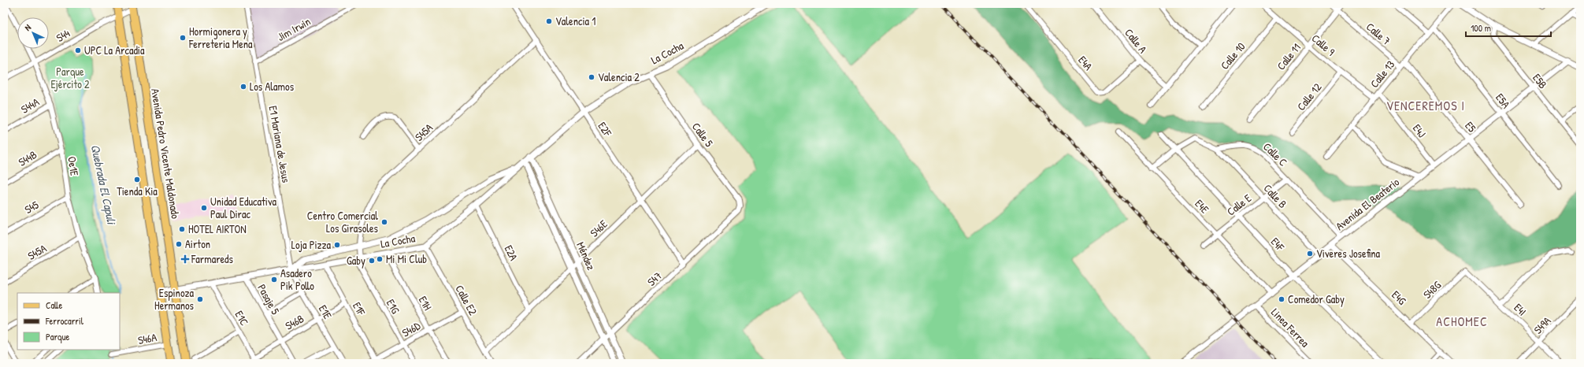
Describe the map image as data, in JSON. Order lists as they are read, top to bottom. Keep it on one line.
{"streets":{"main road":["Avenida Pedro Vicente Maldonado"],"street":["Jim Irwin","Calle 7","S44","Calle A","Calle 9","La Cocha","Calle 10","Calle 11","E4A","Calle 13","E5B","Calle 12","E5A","S44A","E5","E2F","E4J","S45A","Calle 5","E1 Mariana de Jesus","Calle C","S44B","Oe1E","Calle B","Avenida El Beaterio","Calle E","E4E","S45","S46E","E4F","E2A","Méndez","S47","S48G","E4G","Pasaje 5","Calle E2","E1H","E1G","E1F","E4I","E1E","E1C","S46B","S49A","Linea Ferrea","S46D","S46A"]},"crossings":[["Jim Irwin","E1 Mariana de Jesus"],["Calle 7","Calle 11"],["Calle 7","Calle 13"],["S44","Avenida Pedro Vicente Maldonado"],["S44","Oe1E"],["Calle A","E4A"],["Calle 9","Calle 10"],["Calle 9","Calle 11"],["Calle 9","Calle 13"],["Calle 9","Calle 12"],["La Cocha","E2F"],["La Cocha","S45A"],["La Cocha","Calle 5"],["La Cocha","E1 Mariana de Jesus"],["La Cocha","Avenida Pedro Vicente Maldonado"],["La Cocha","E2A"],["La Cocha","Méndez"],["La Cocha","Pasaje 5"],["La Cocha","Calle E2"],["La Cocha","E1H"],["La Cocha","E1G"],["La Cocha","E1F"],["La Cocha","E1E"],["La Cocha","E1C"],["Calle 13","E5A"],["Calle 13","E5"],["Calle 13","E4J"],["E5B","Avenida El Beaterio"],["E5A","Avenida El Beaterio"],["S44A","Oe1E"],["E5","Avenida El Beaterio"],["E2F","S45A"],["E2F","S46E"],["E2F","S47"],["E4J","Avenida El Beaterio"],["S45A","Oe1E"],["S45A","E1G"],["Calle 5","S46E"],["Calle 5","S47"],["E1 Mariana de Jesus","E1E"],["Calle C","Calle B"],["Calle C","Avenida El Beaterio"],["Calle C","Calle E"],["S44B","Oe1E"],["Oe1E","S45"],["Calle B","Avenida El Beaterio"],["Calle B","Calle E"],["Avenida El Beaterio","E4E"],["Avenida El Beaterio","E4F"],["Avenida El Beaterio","E4G"],["Avenida El Beaterio","Linea Ferrea"],["Calle E","E4E"],["Calle E","E4F"],["S46E","E2A"],["S46E","Méndez"],["S46E","Calle E2"],["Méndez","S47"],["S48G","E4G"],["S48G","E4I"],["Pasaje 5","S46B"],["Calle E2","S46D"],["E1H","S46D"],["E1G","S46D"],["E1F","S46B"],["E1F","S46D"],["E4I","S49A"],["E1E","S46B"],["E1C","S46B"]],"districts":["VENCEREMOS I","ACHOMEC"],"water":["Quebrada El Capuli"],"parks":["Parque Ejército 2"],"places":{"other":["Valencia 1","Hormigonera y Ferreteria Mena","UPC La Arcadia","Valencia 2","Los Alamos","Tienda Kia","Unidad Educativa Paul Dirac","Centro Comercial Los Girasoles","HOTEL AIRTON","Airton","Loja Pizza","Viveres Josefina","Mi Mi Club","Gaby","Asadero Pik Pollo","Espinoza Hermanos","Comedor Gaby"],"health":["Farmareds"]},"legend":["Calle","Ferrocarril","Parque"],"scale_bar":"100 m","north":"top left"}
